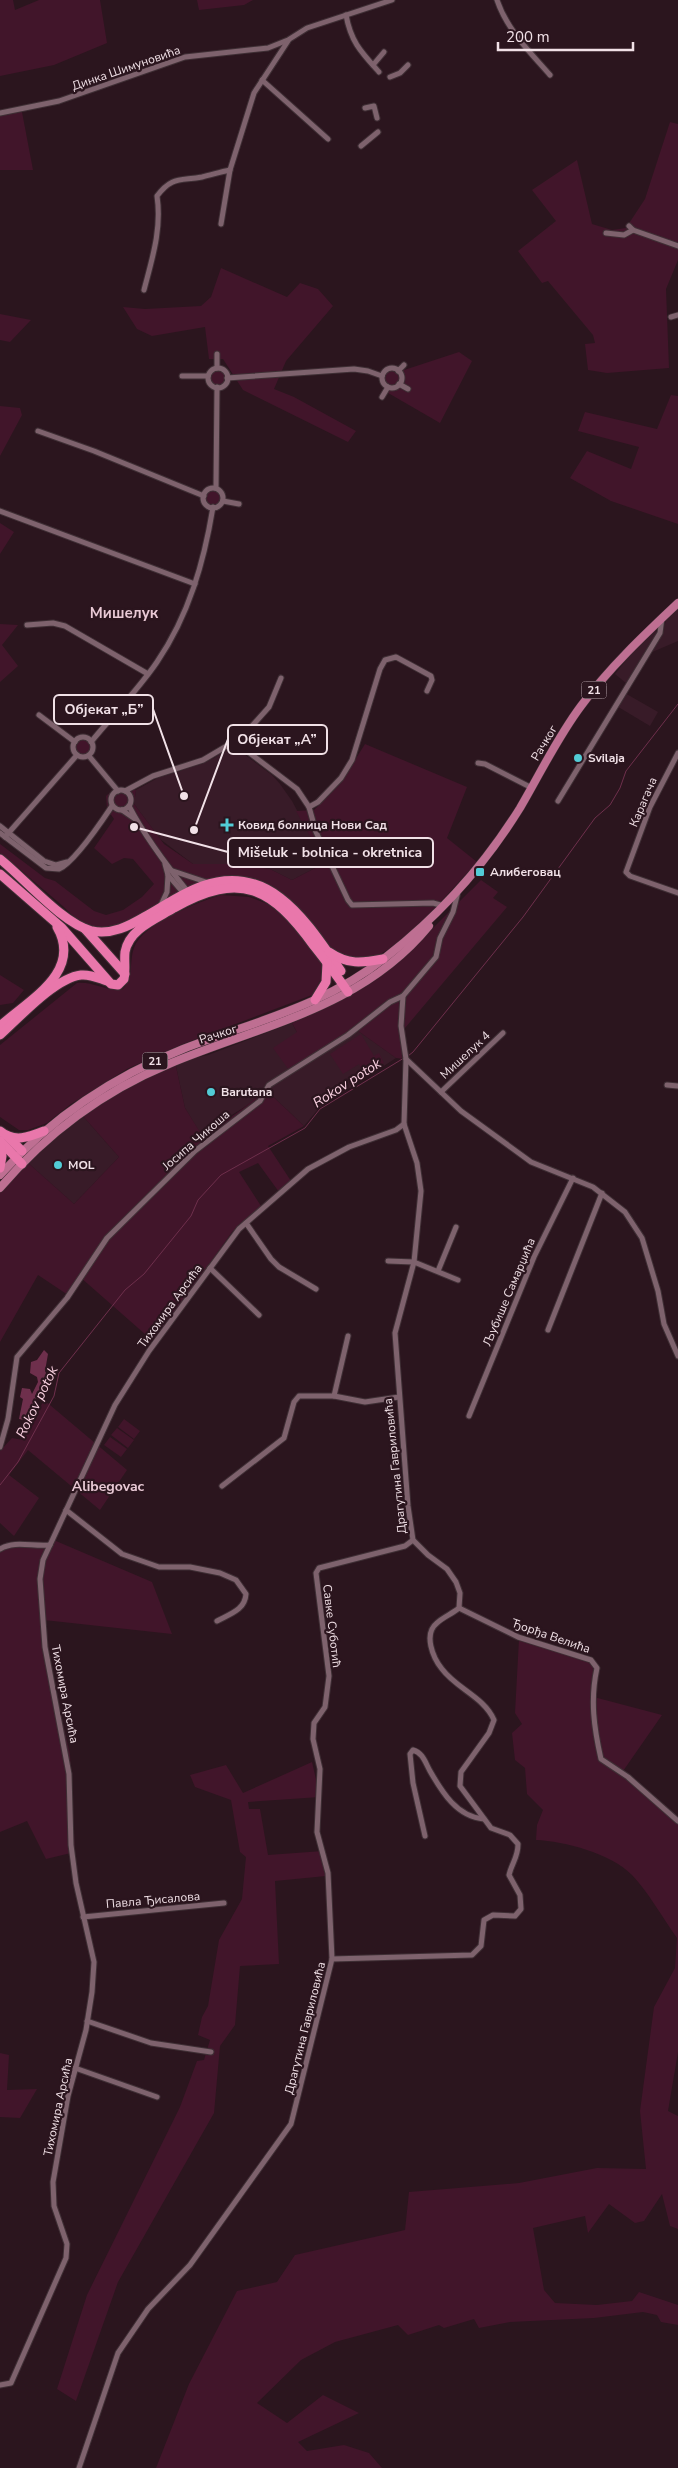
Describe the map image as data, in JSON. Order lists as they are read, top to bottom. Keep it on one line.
{"streets":{"main road":["21","Рачког"],"street":["Динка Шимуновића","Карагача","Мишелук 4","Јосипа Чикоша","Љубише Самарџића","Тихомира Арсића","Драгутина Гавриловића","Савке Суботић","Ђорђа Велића","Павла Ђисалова"]},"crossings":[["Рачког","Јосипа Чикоша"],["Јосипа Чикоша","Драгутина Гавриловића"],["Тихомира Арсића","Драгутина Гавриловића"],["Тихомира Арсића","Павла Ђисалова"],["Драгутина Гавриловића","Савке Суботић"],["Драгутина Гавриловића","Ђорђа Велића"]],"districts":["Мишелук","Alibegovac"],"water":["Rokov potok"],"places":{"other":["Svilaja","Објекат „Б”","Mišeluk - bolnica - okretnica","Објекат „А”","Barutana","MOL"],"health":["Ковид болница Нови Сад"],"transit":["Алибеговац"]},"scale_bar":"200 m"}
